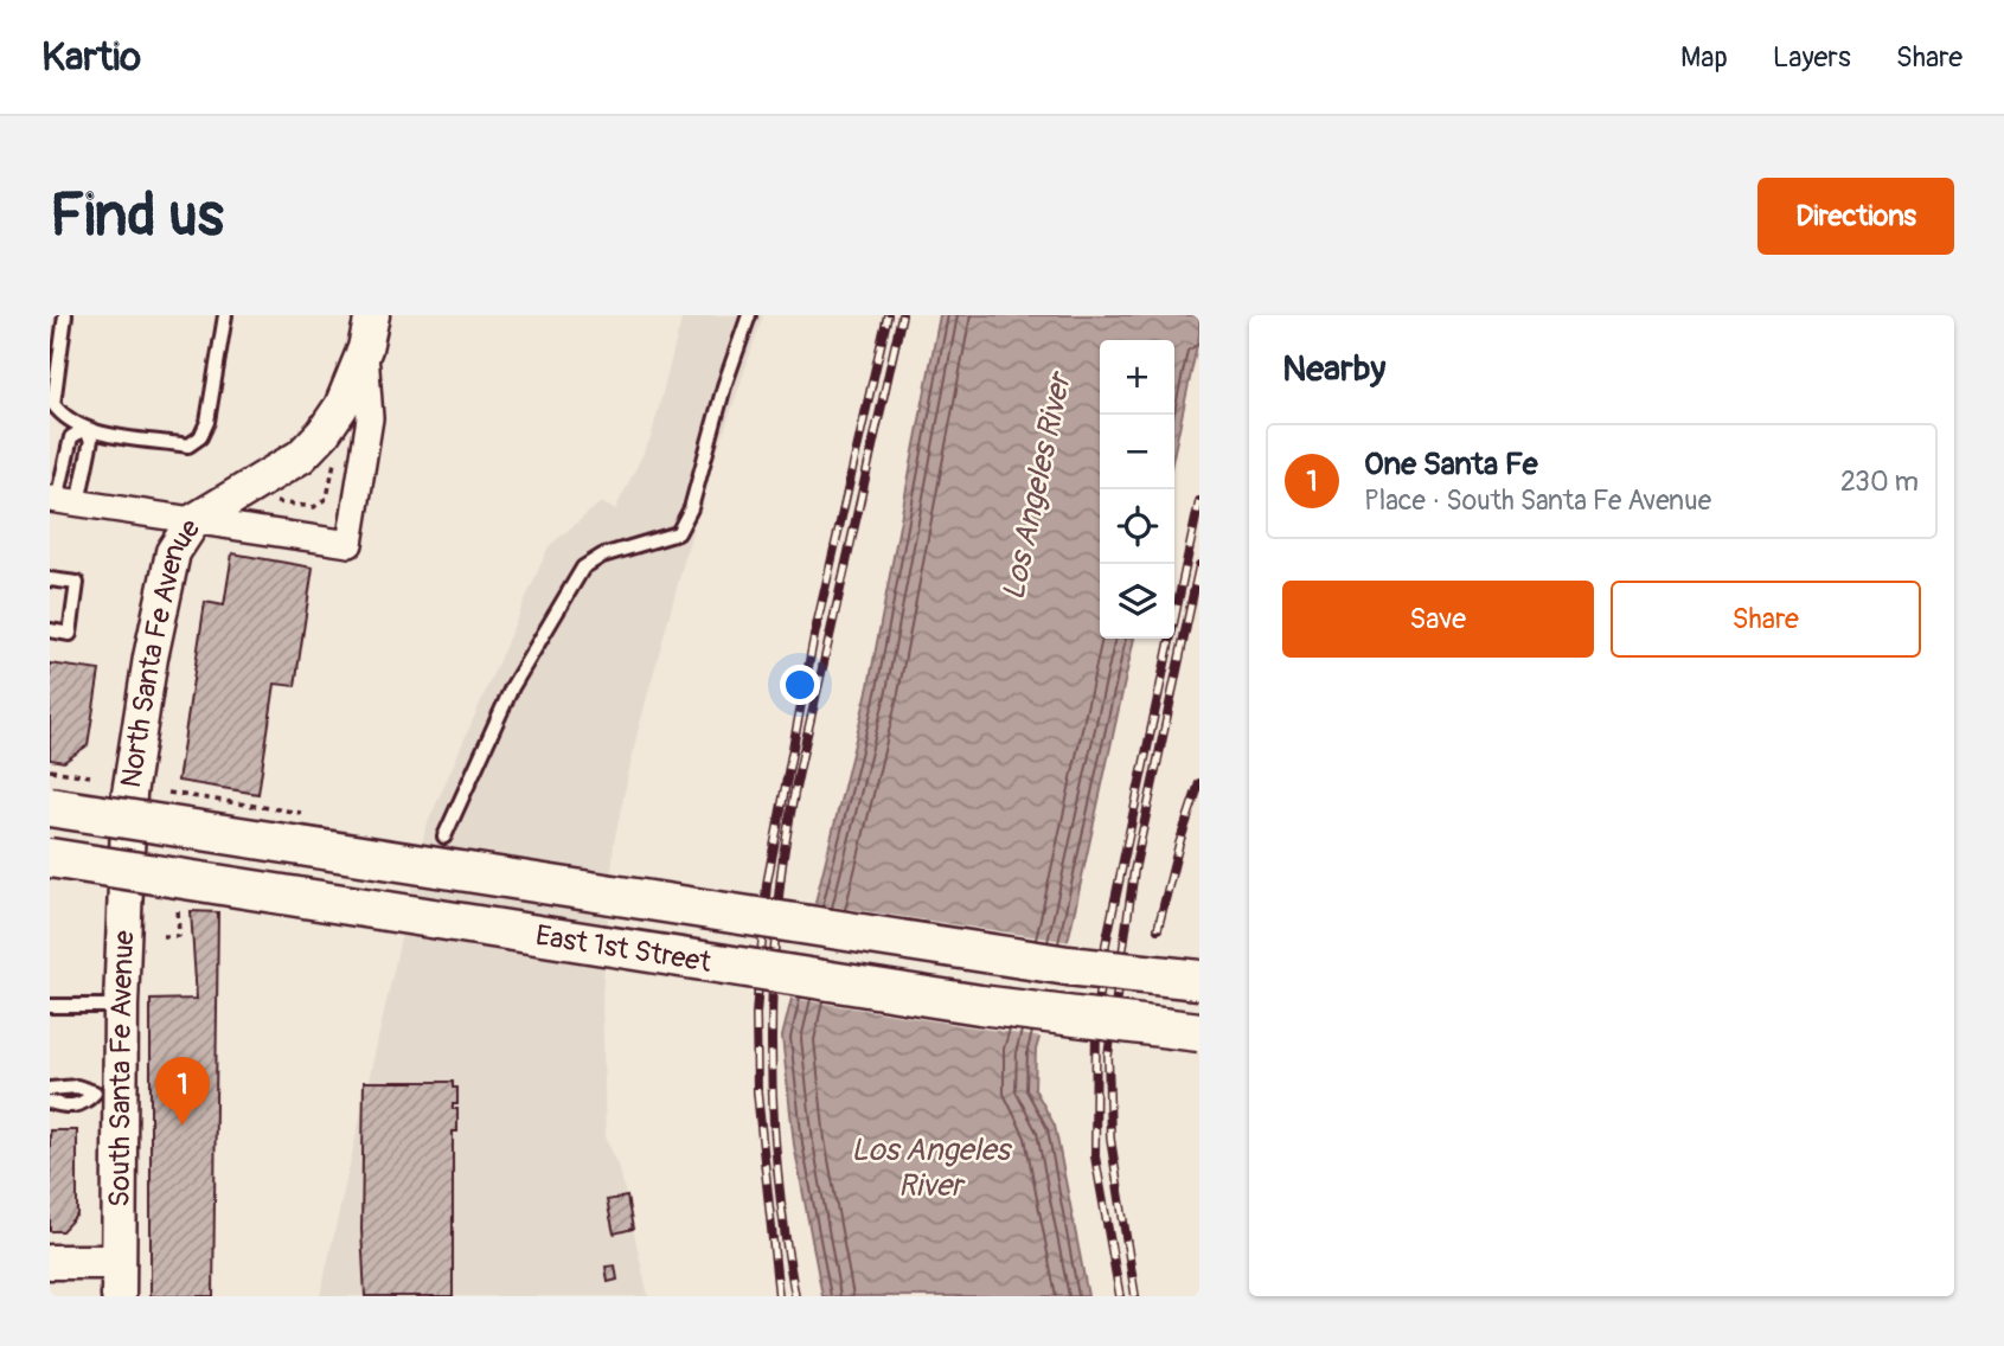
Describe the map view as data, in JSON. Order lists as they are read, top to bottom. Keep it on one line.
{"streets":{"main road":["East 1st Street"],"street":["North Santa Fe Avenue","South Santa Fe Avenue"]},"crossings":[["North Santa Fe Avenue","South Santa Fe Avenue"]],"water":["Los Angeles River"],"page":{"header":"Kartio","nav":["Map","Layers","Share"],"buttons":["Directions",["Save","Share"]],"title":"Find us","heading":"Nearby","map_buttons":["+","−"],"list":[{"mark":"1","name":"One Santa Fe","note":"Place · South Santa Fe Avenue","value":"230 m"}],"pins":"1"}}
